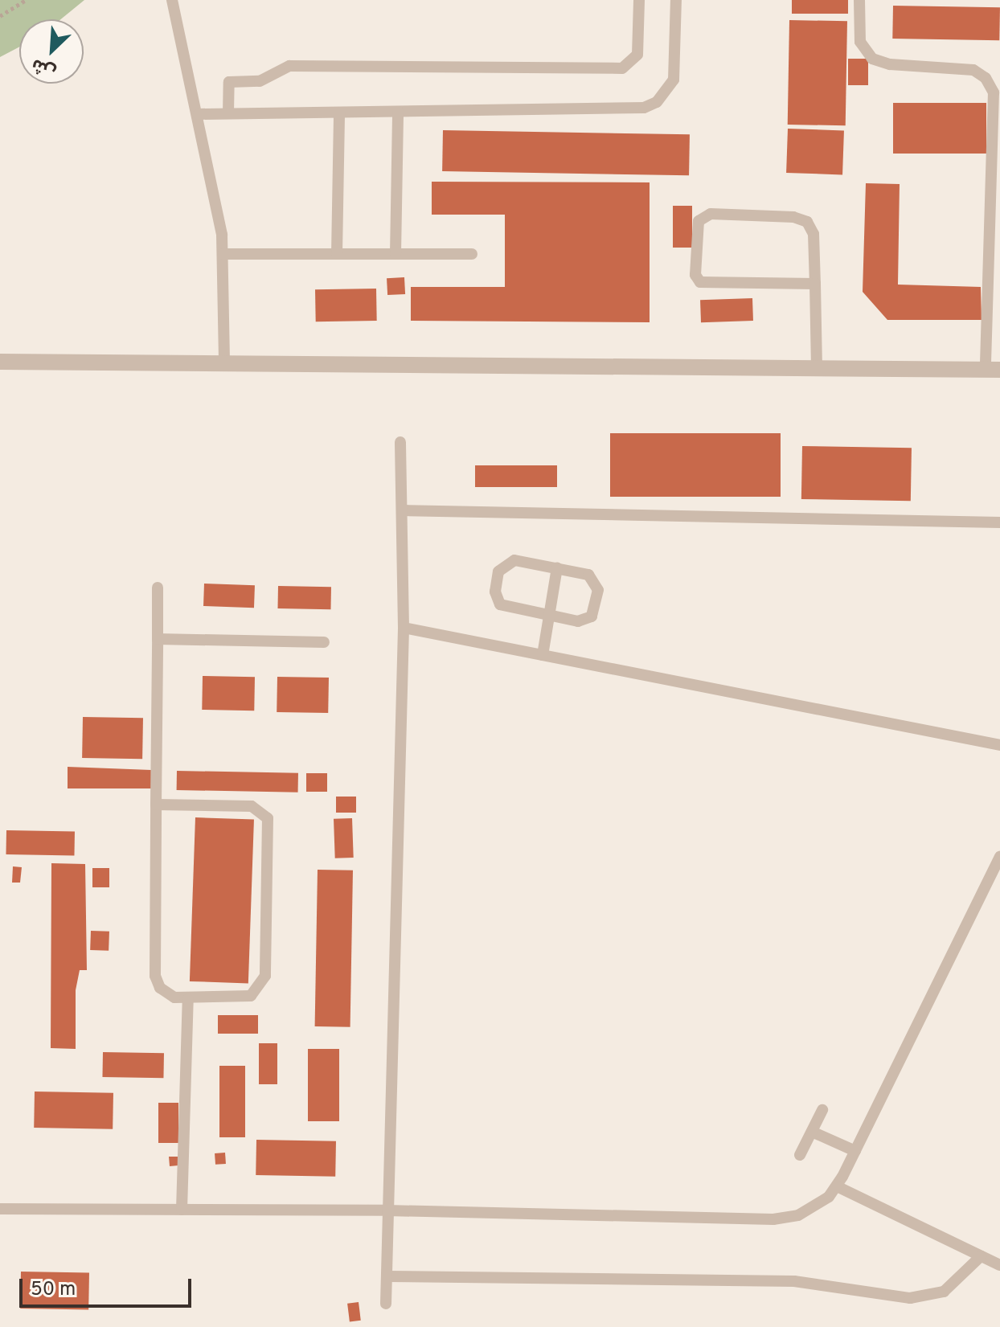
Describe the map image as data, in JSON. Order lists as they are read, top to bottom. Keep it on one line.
{"scale_bar":"50 m","north":"bottom left"}
